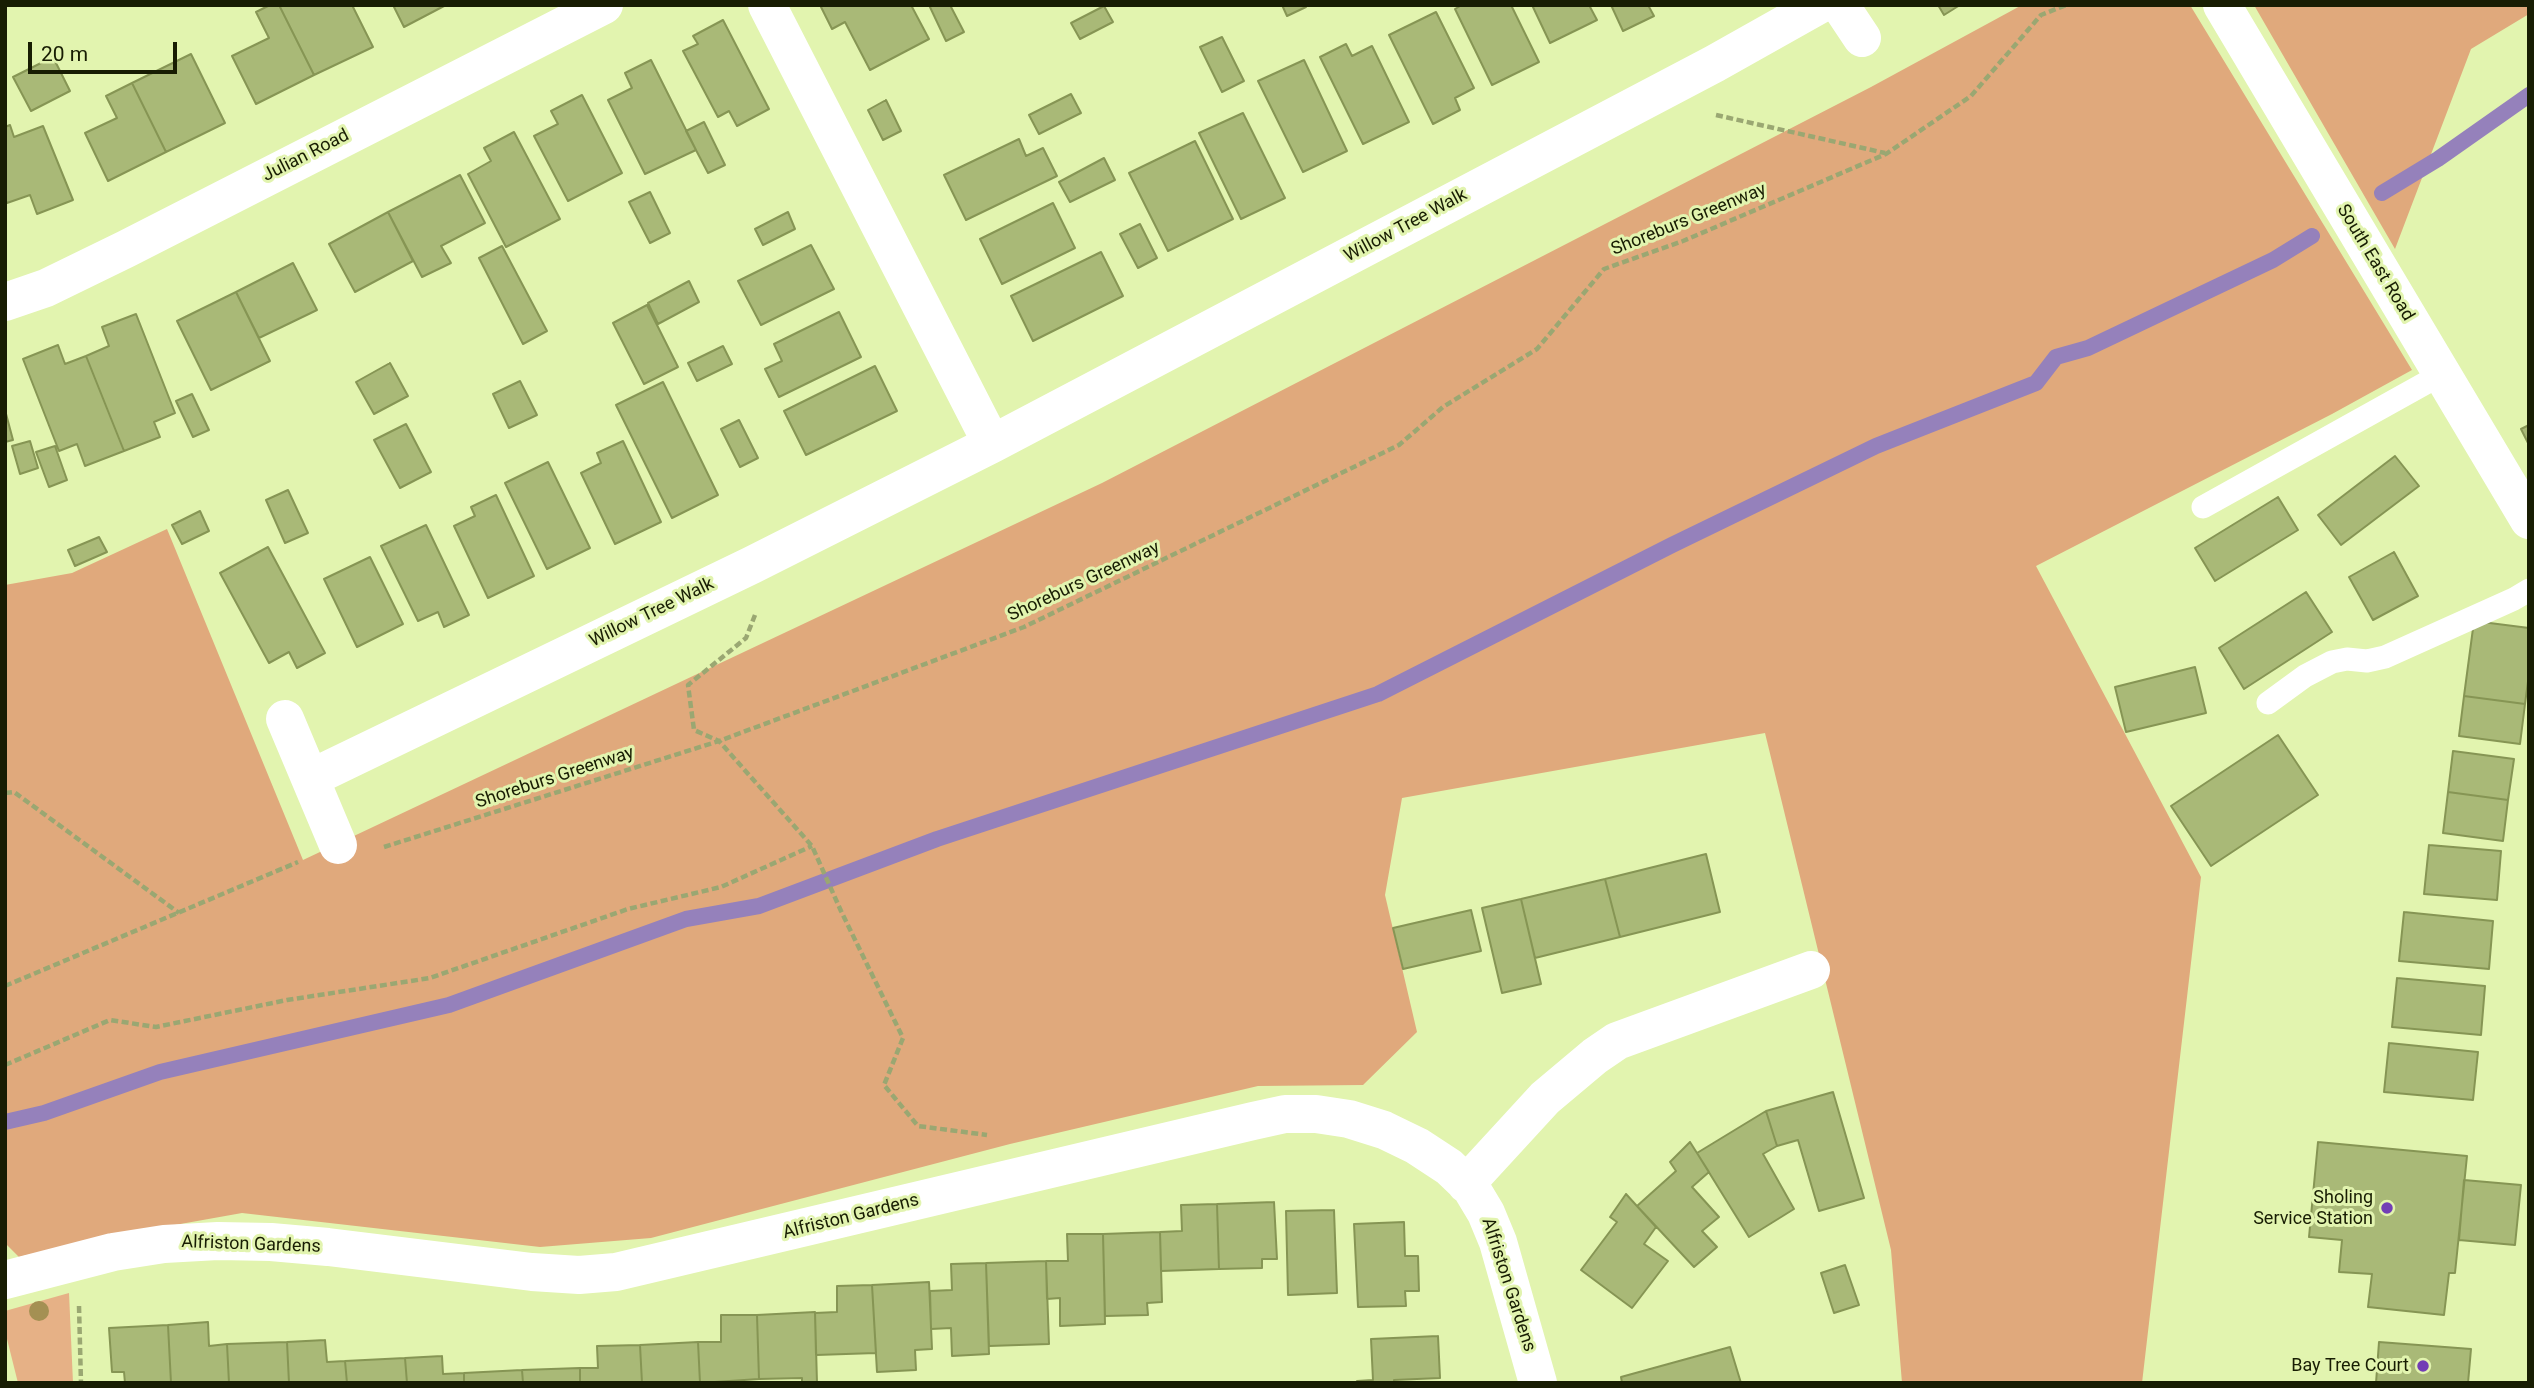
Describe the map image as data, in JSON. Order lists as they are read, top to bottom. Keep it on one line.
{"streets":{"street":["Julian Road","Willow Tree Walk","South East Road","Alfriston Gardens"],"path":["Shoreburs Greenway"]},"places":["Sholing Service Station","Bay Tree Court"],"scale_bar":"20 m"}
